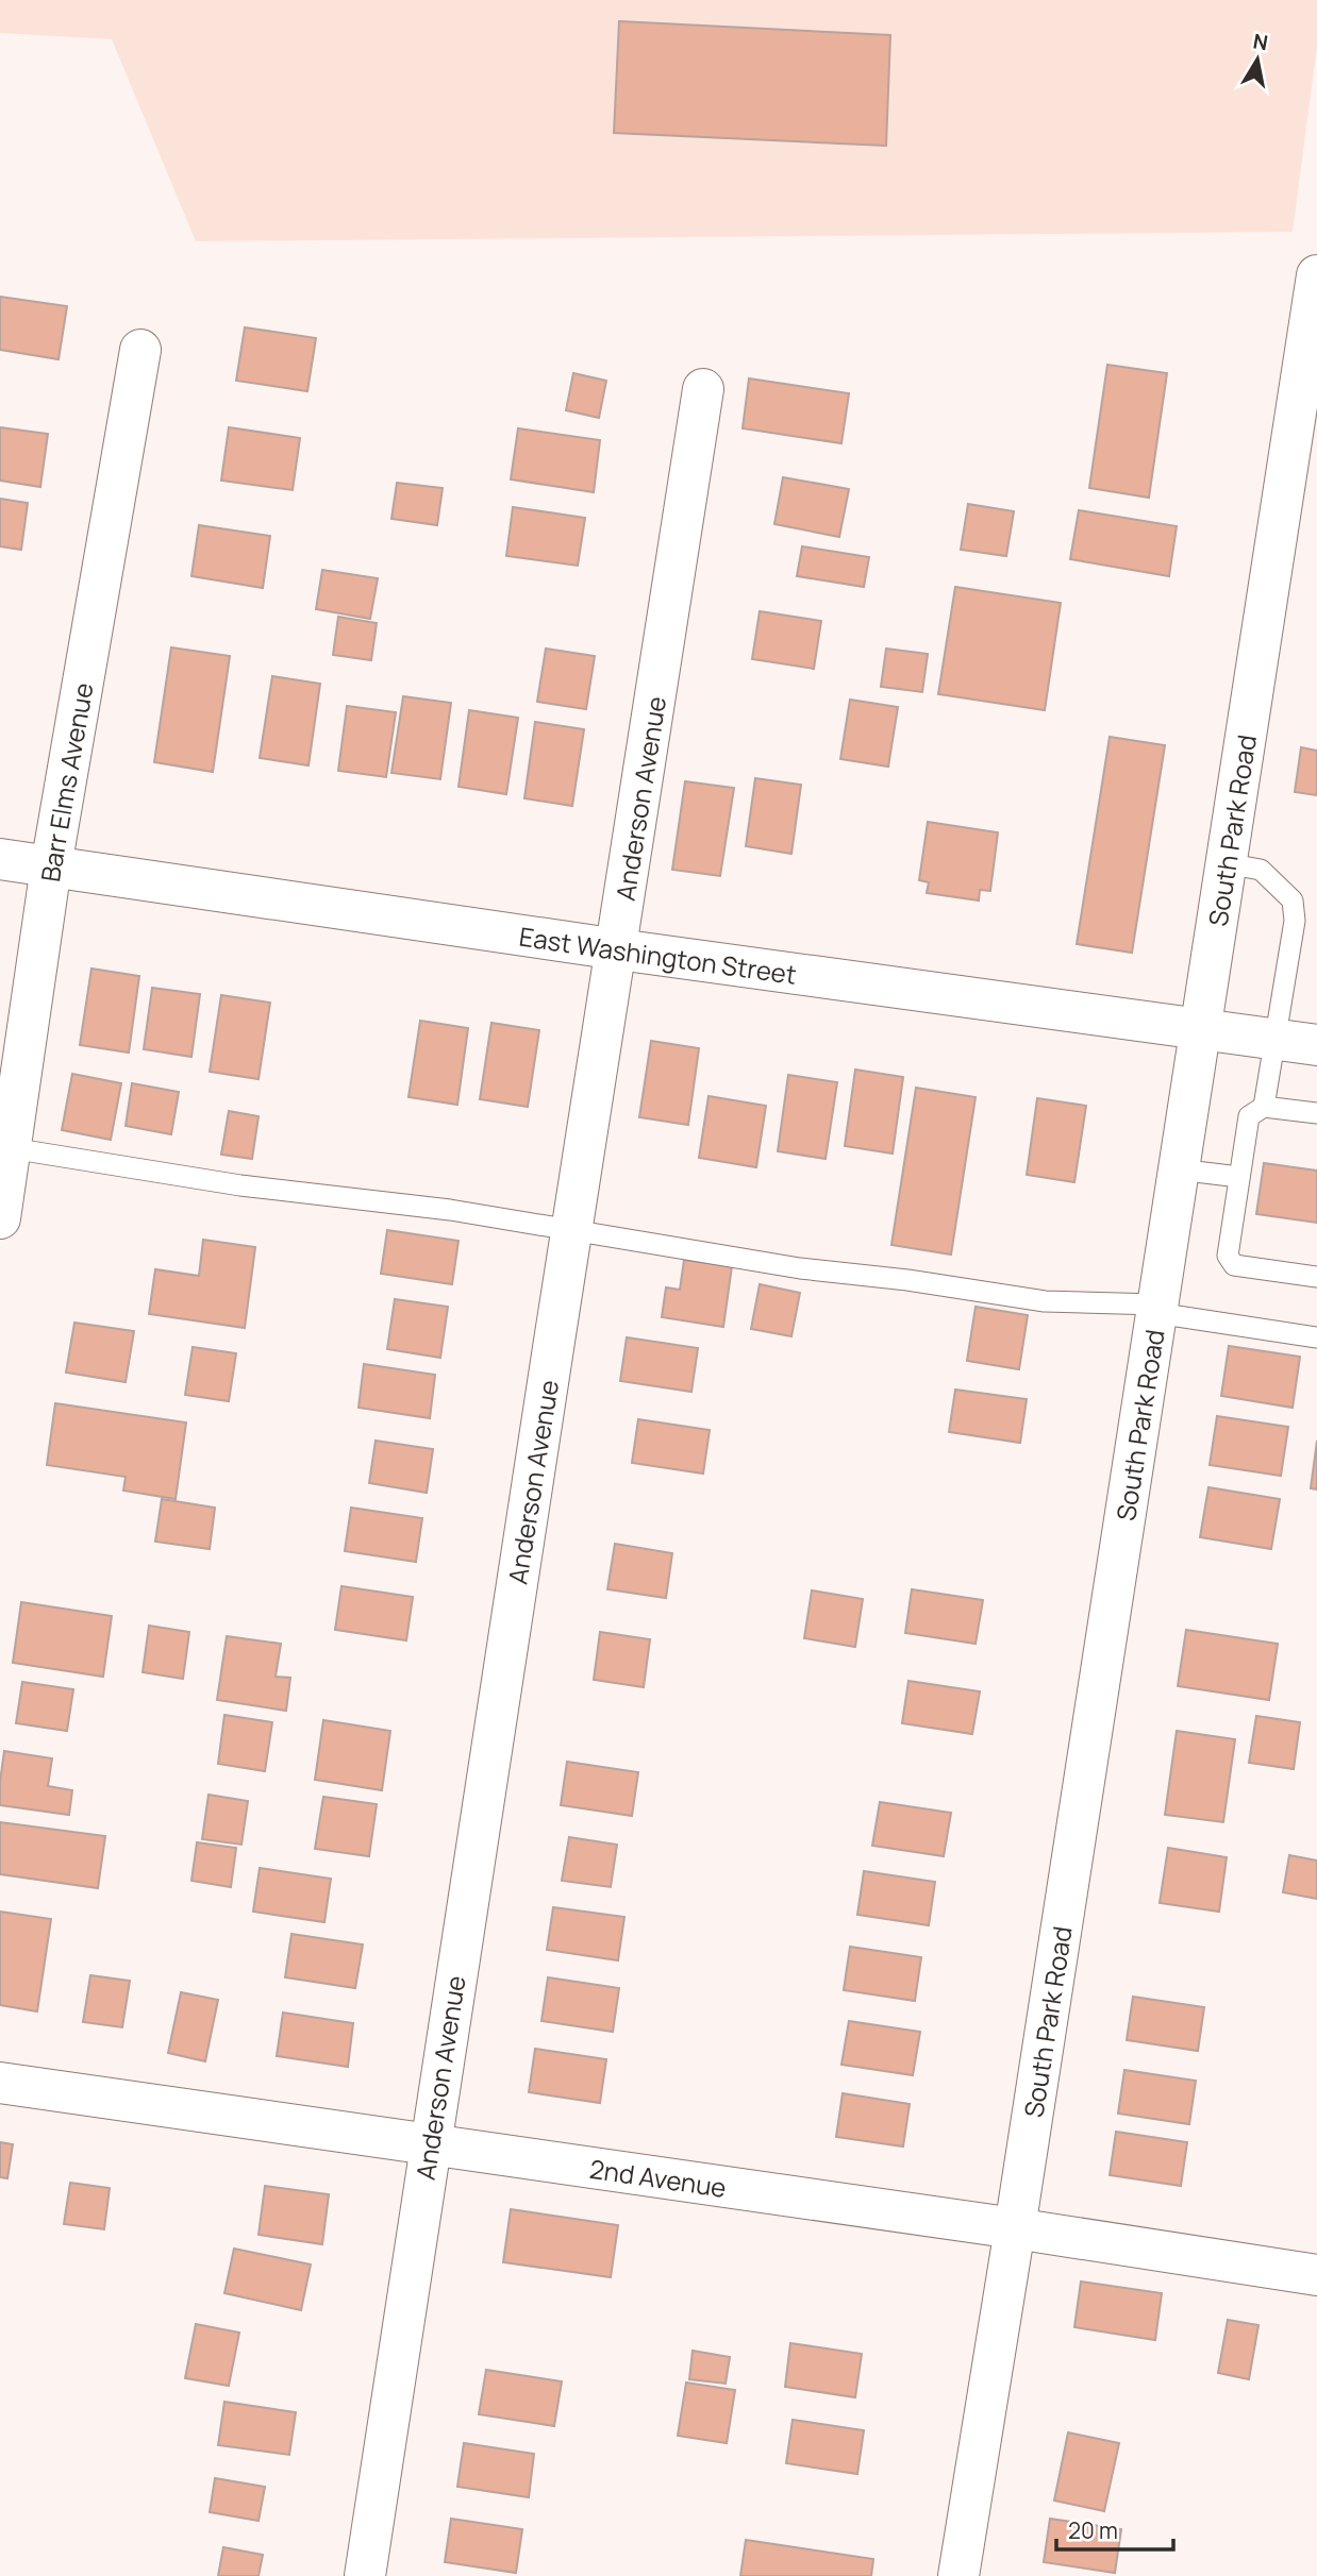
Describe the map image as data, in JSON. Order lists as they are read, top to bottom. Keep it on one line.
{"streets":{"street":["Barr Elms Avenue","Anderson Avenue","South Park Road","East Washington Street","2nd Avenue"]},"crossings":[["Barr Elms Avenue","East Washington Street"],["Anderson Avenue","East Washington Street"],["Anderson Avenue","2nd Avenue"],["South Park Road","East Washington Street"],["South Park Road","2nd Avenue"]],"scale_bar":"20 m","north":"top"}
